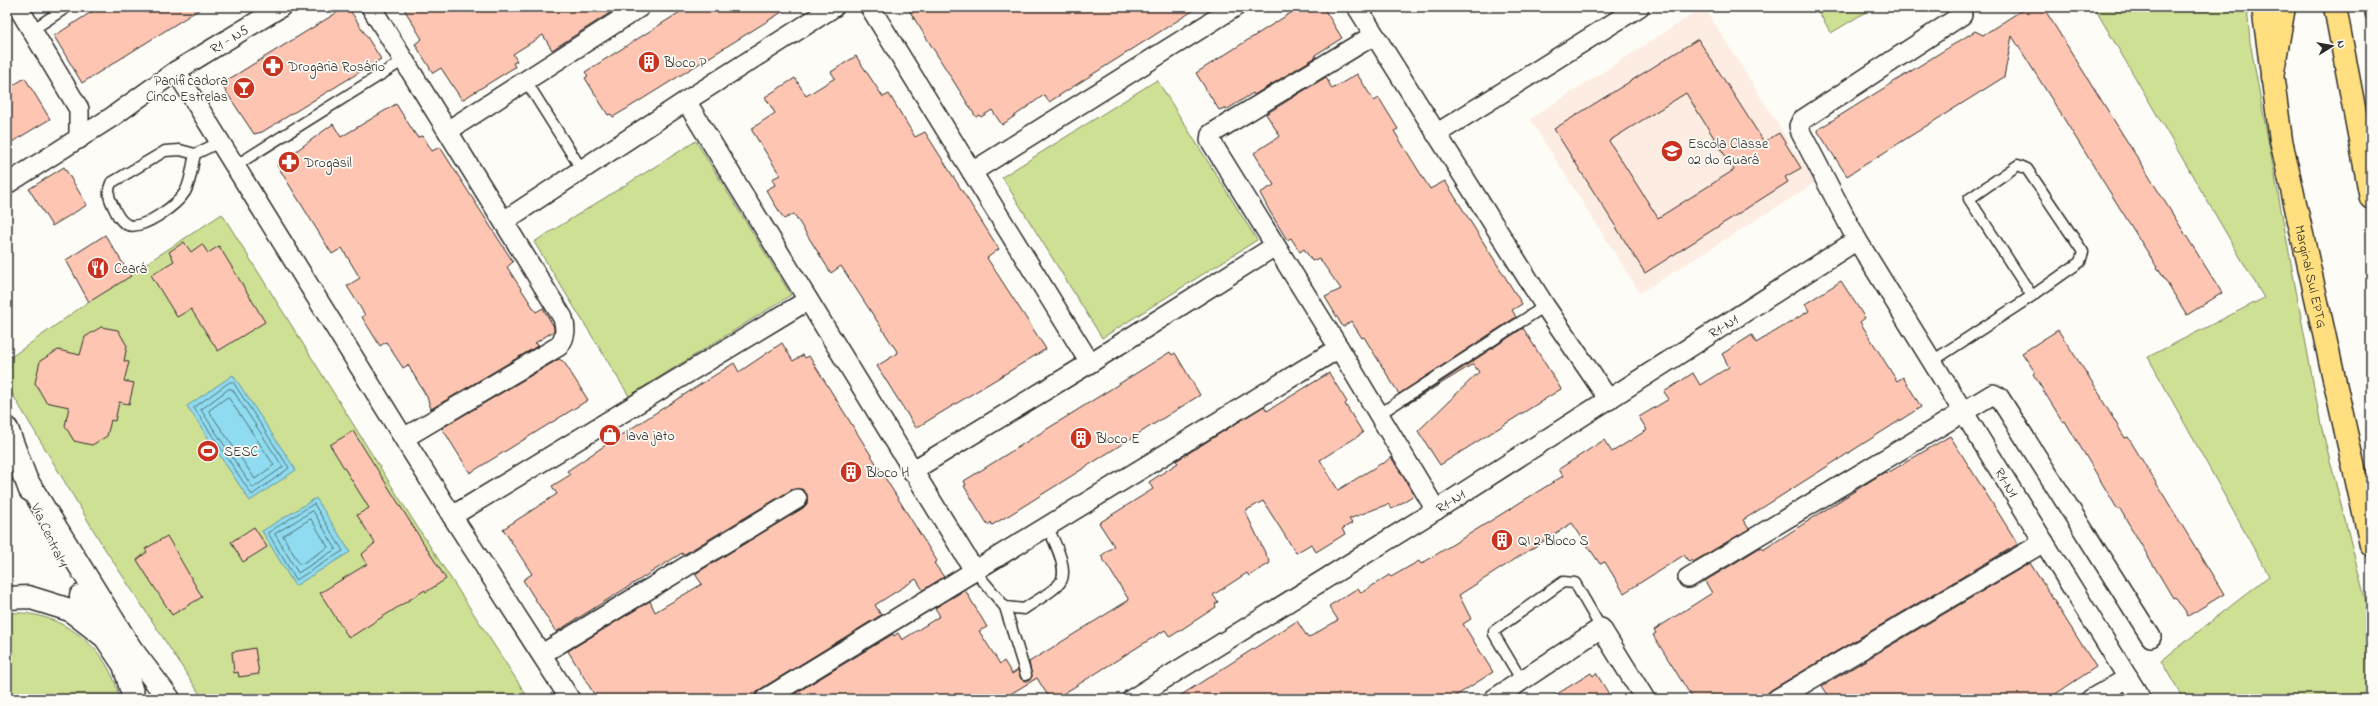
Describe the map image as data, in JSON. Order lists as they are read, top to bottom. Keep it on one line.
{"streets":{"main road":["Marginal Sul EPTG","Via Central 1"],"street":["R1 - N5","R1-N1"]},"places":{"building":["Bloco P","Bloco E","Bloco H","QI 2 Bloco S"],"pharmacy":["Drogaria Rosário","Drogasil"],"bar":["Panificadora Cinco Estrelas"],"school or university":["Escola Classe 02 do Guará"],"restaurant":["Ceará"],"shop":["lava jato"],"sports":["SESC"]},"north":"right"}
